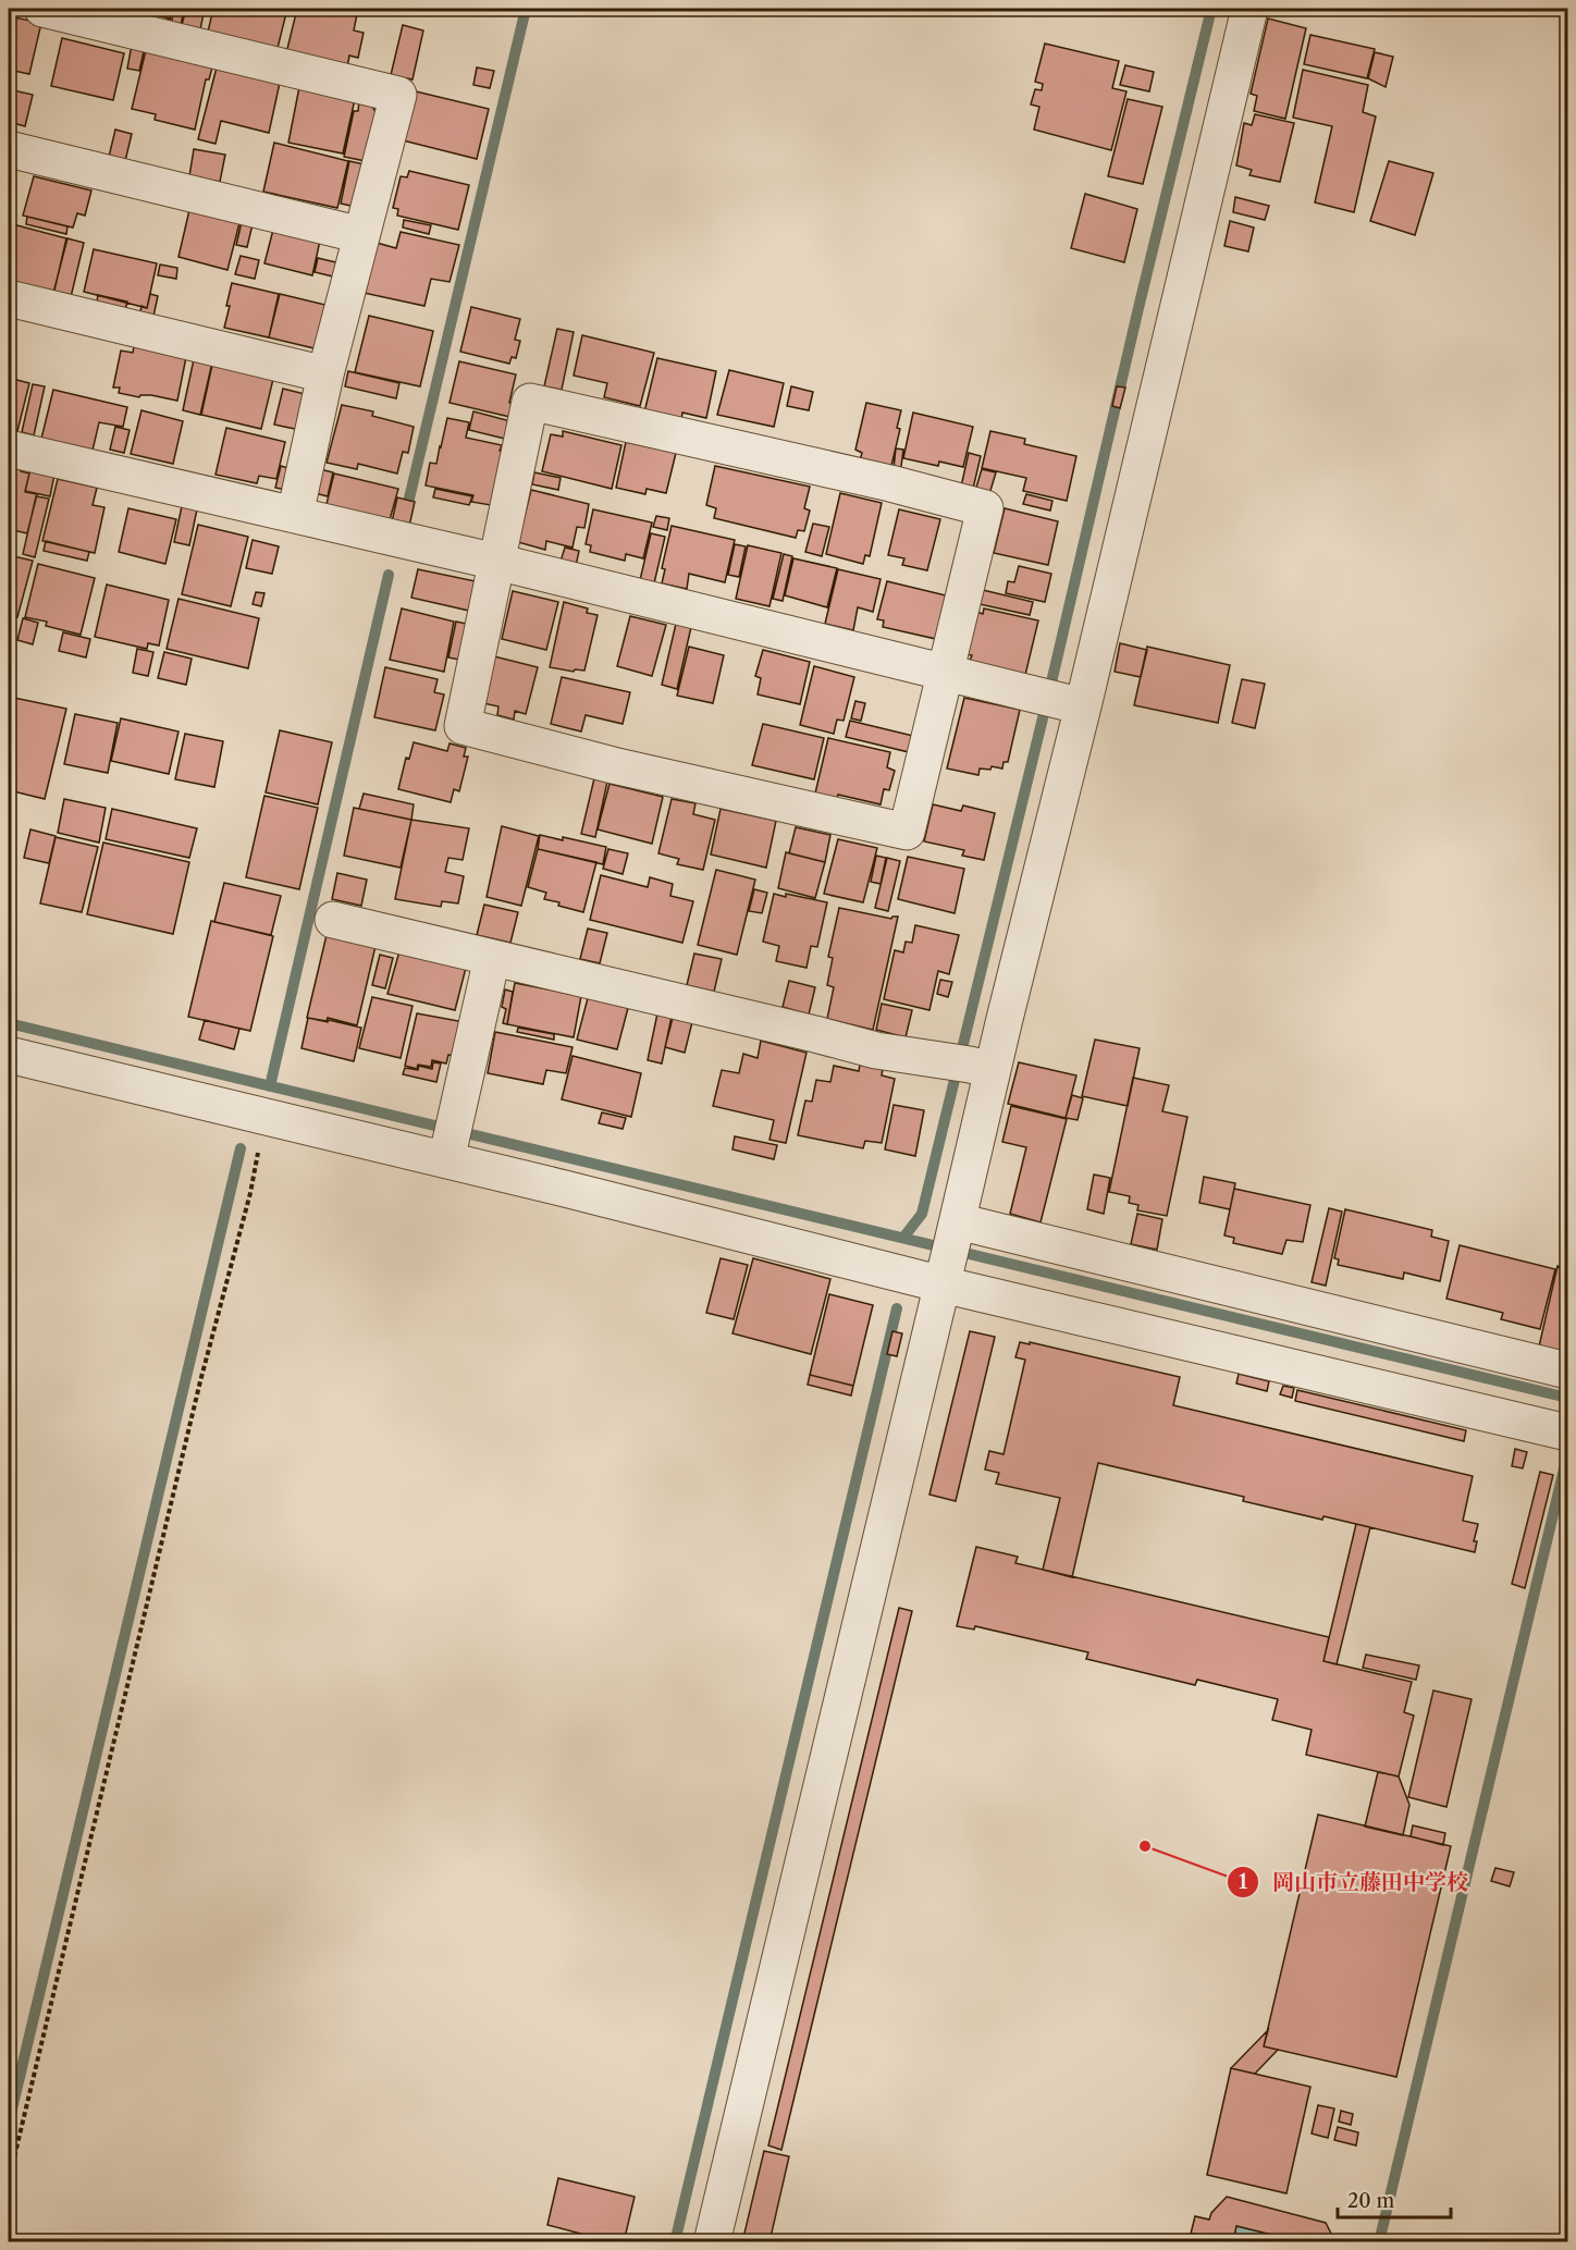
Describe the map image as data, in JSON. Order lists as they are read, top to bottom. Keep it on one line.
{"places":["岡山市立藤田中学校"],"scale_bar":"20 m"}
